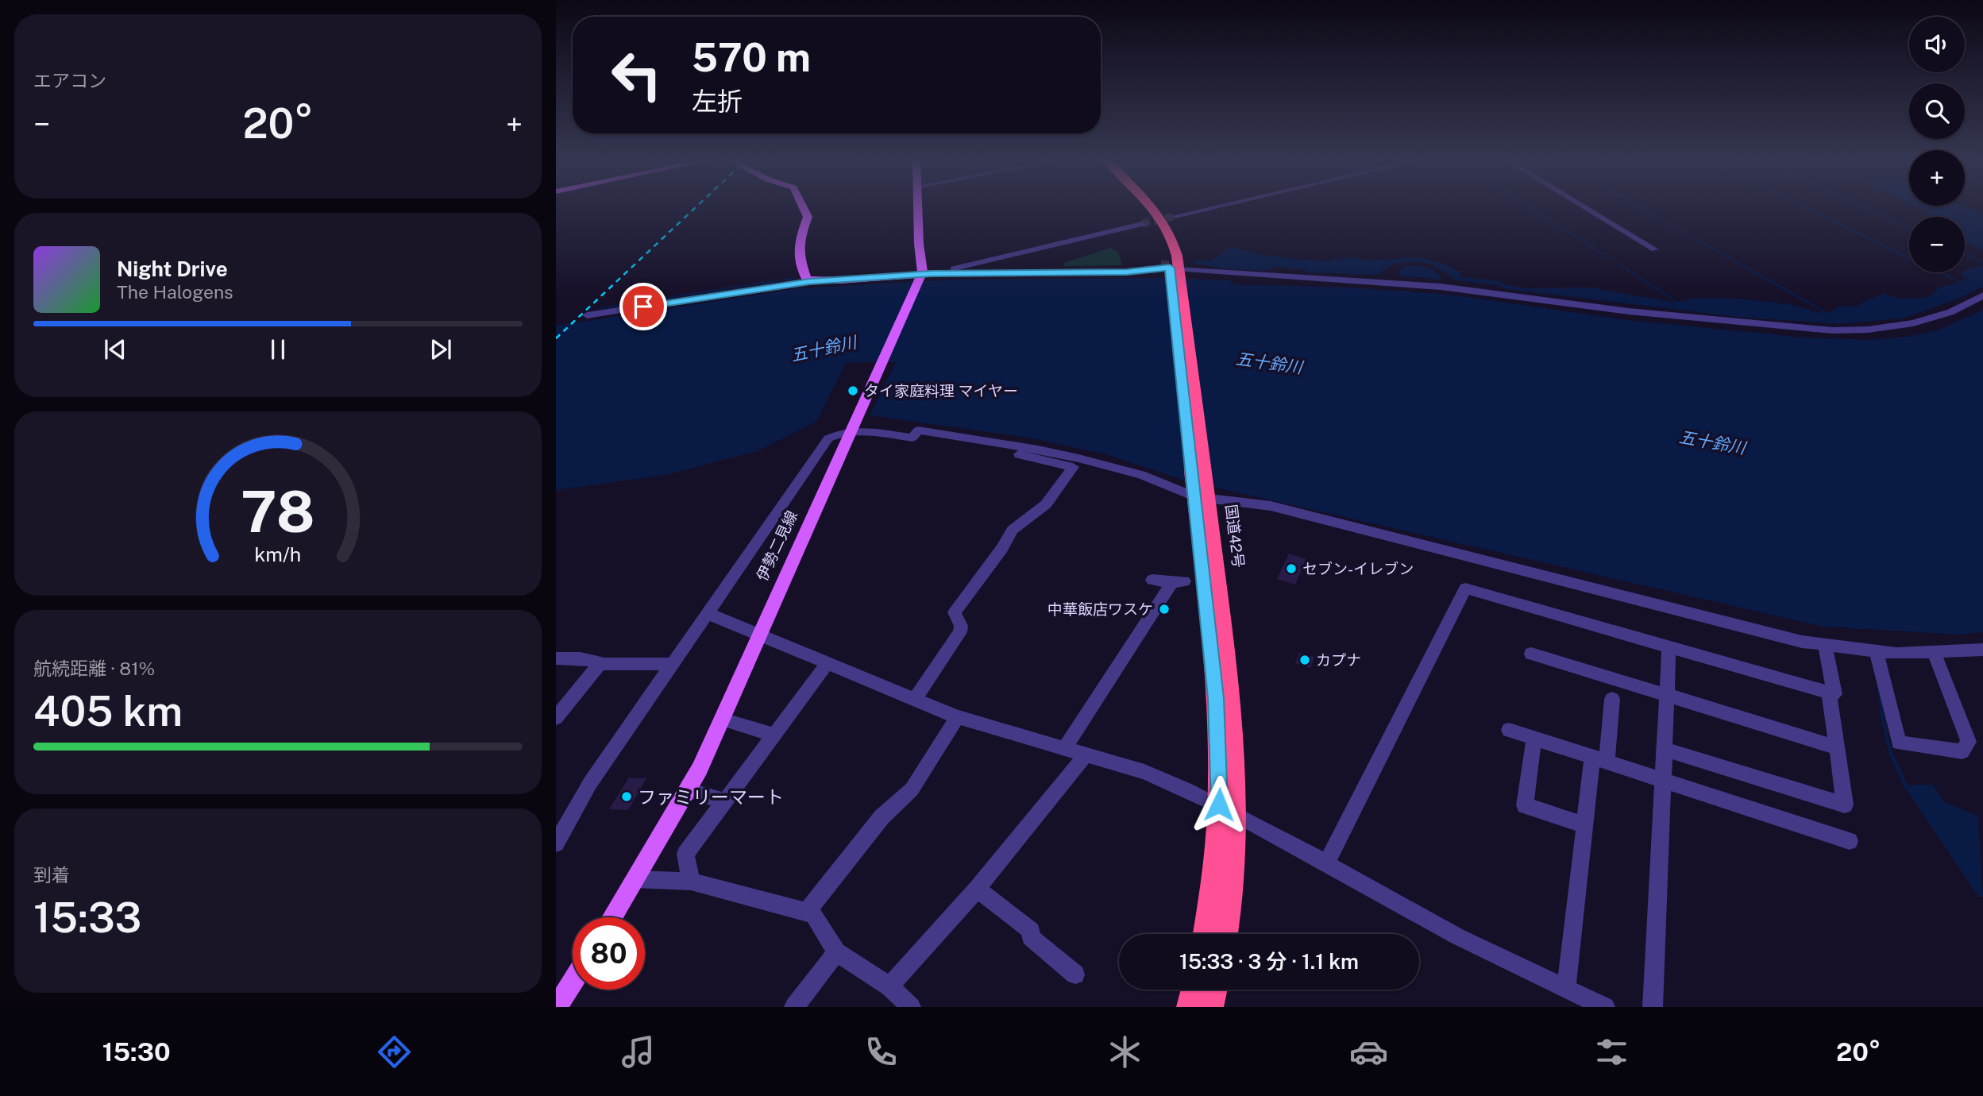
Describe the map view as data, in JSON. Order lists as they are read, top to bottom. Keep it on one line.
{"streets":{"highway":["国道42号"],"main road":["伊勢二見線"]},"water":["五十鈴川"],"places":["タイ家庭料理 マイヤー","セブン-イレブン","中華飯店ワスケ","カプナ","ファミリーマート"],"page":{"tile":["エアコン",["航続距離 · 81%","405 km"],["到着","15:33"]],"map_buttons":["+","−"],"turn":["570 m","左折"],"heat":["−","20°","+"],"song":["Night Drive","The Halogens"],"limit":"80","trip":"15:33 · 3 分 · 1.1 km","tabs":["15:30","20°"],"gauge":["78","km/h"]}}
